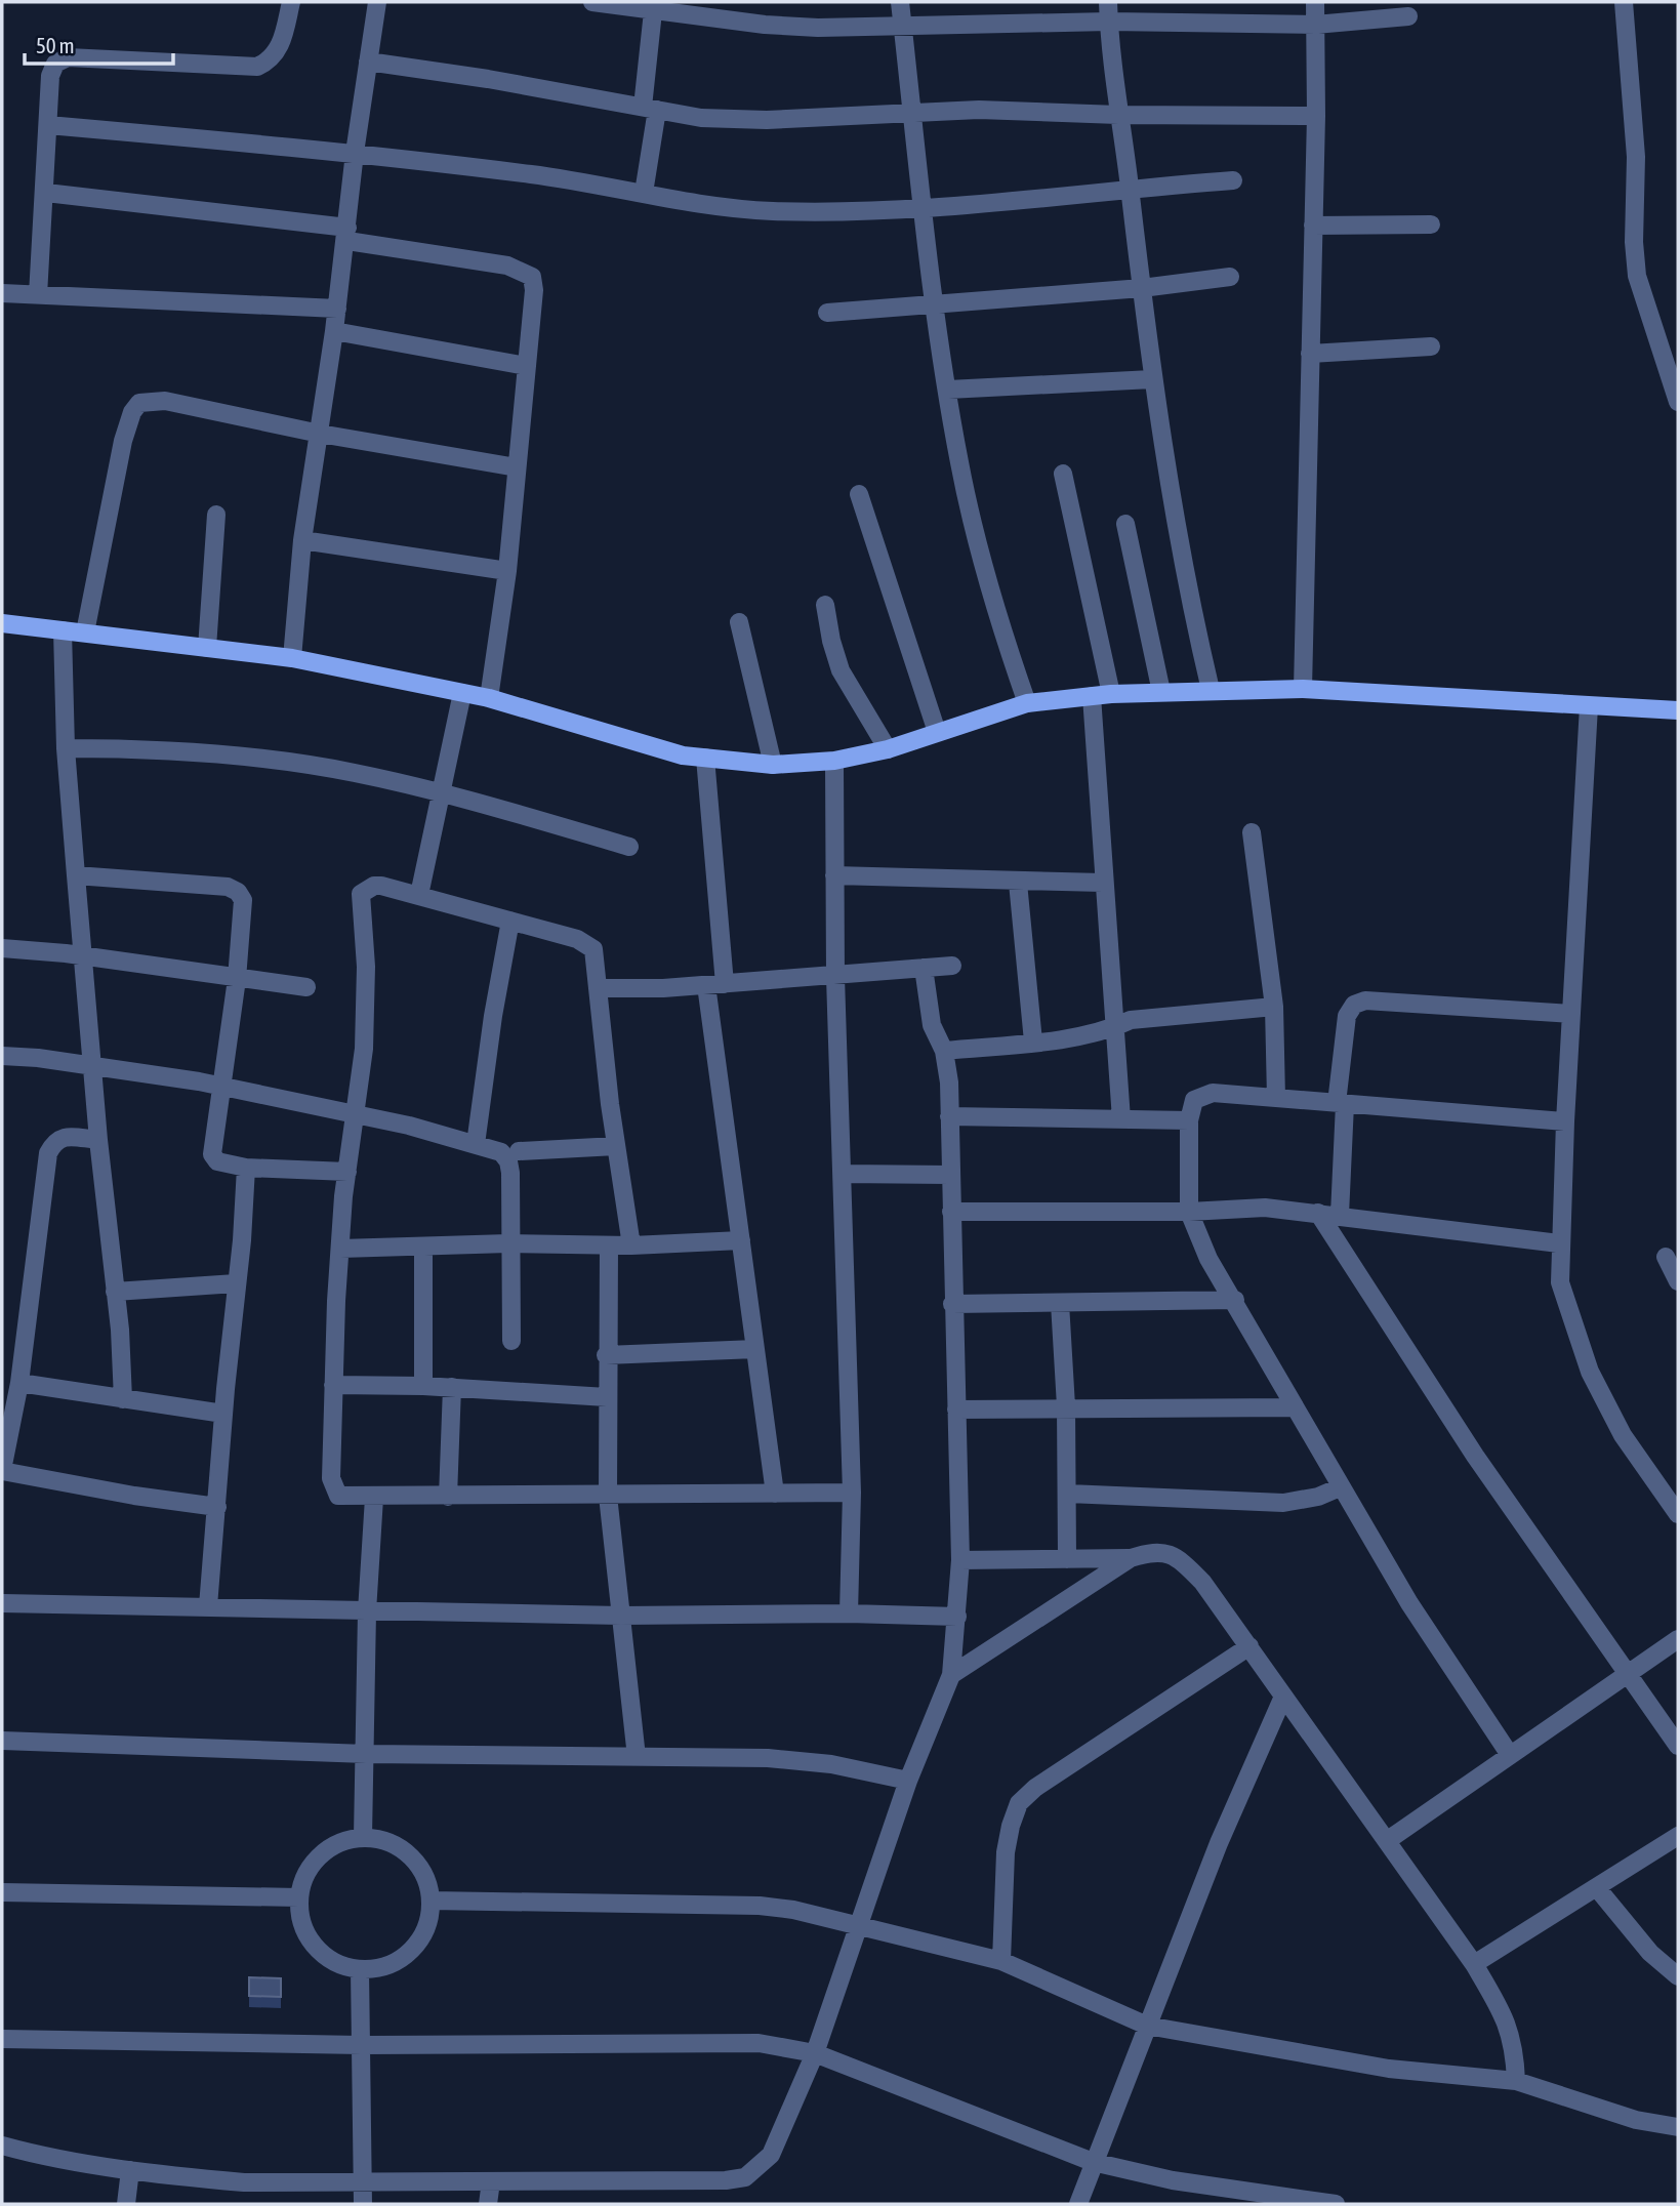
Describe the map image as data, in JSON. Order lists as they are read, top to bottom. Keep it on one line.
{"scale_bar":"50 m"}
